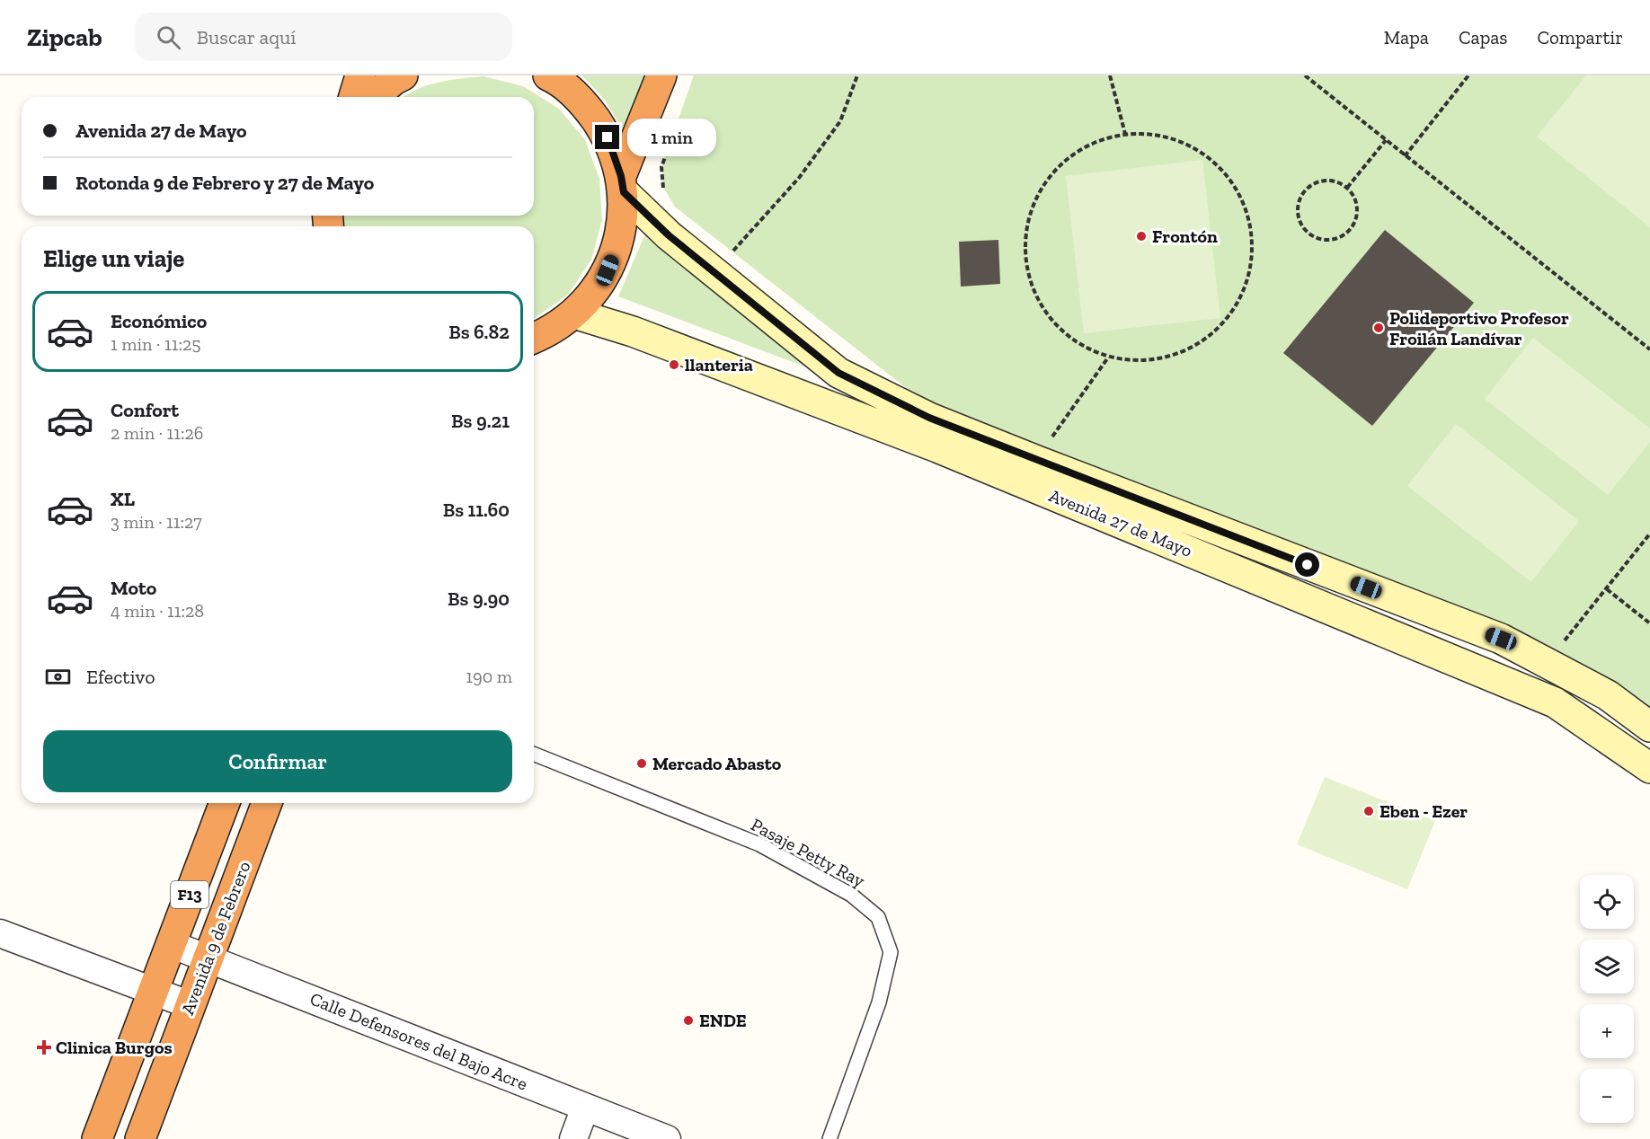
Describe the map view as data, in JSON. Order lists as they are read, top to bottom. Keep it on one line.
{"streets":{"highway":["F13","Avenida 9 de Febrero"],"main road":["Avenida 27 de Mayo"],"street":["Calle Defensores del Bajo Acre"],"lane":["Pasaje Petty Ray"]},"crossings":[["F13","Calle Defensores del Bajo Acre"],["Avenida 9 de Febrero","Calle Defensores del Bajo Acre"]],"places":{"other":["Frontón","Polideportivo Profesor Froilán Landívar","llanteria","Mercado Abasto","Eben - Ezer","ENDE"],"health":["Clinica Burgos"]},"page":{"header":"Zipcab","search":"Buscar aquí","nav":["Mapa","Capas","Compartir"],"banner":["Avenida 27 de Mayo","Rotonda 9 de Febrero y 27 de Mayo"],"bubble":"1 min","heading":"Elige un viaje","list":[{"name":"Económico","note":"1 min · 11:25","value":"Bs 6.82"},{"name":"Confort","note":"2 min · 11:26","value":"Bs 9.21"},{"name":"XL","note":"3 min · 11:27","value":"Bs 11.60"},{"name":"Moto","note":"4 min · 11:28","value":"Bs 9.90"}],"pay":["Efectivo","190 m"],"buttons":"Confirmar","map_buttons":["+","−"]}}
